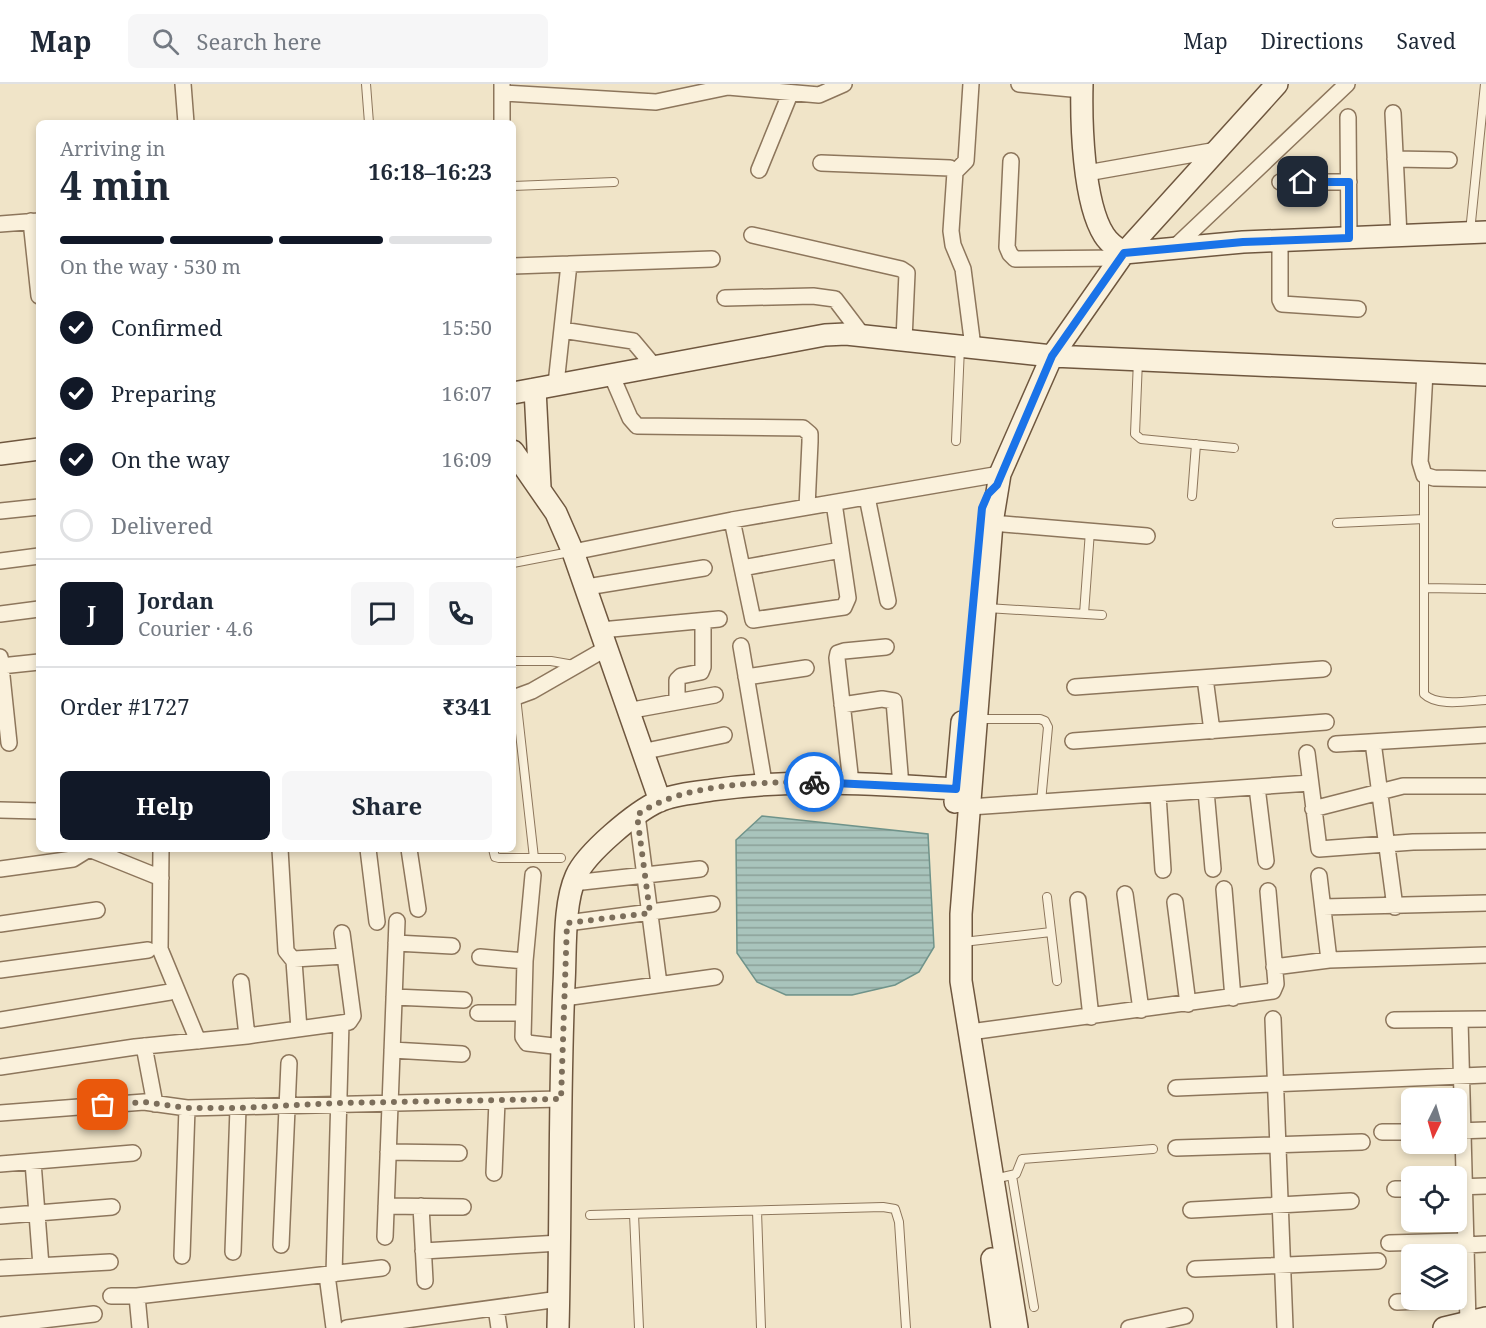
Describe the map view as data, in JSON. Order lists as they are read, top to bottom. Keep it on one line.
{"north":"bottom","page":{"header":"Map","search":"Search here","nav":["Map","Directions","Saved"],"heading":["4 min","Arriving in","16:18–16:23"],"panel":["Jordan","Courier · 4.6","Order #1727","₹341"],"bar":"On the way · 530 m","list":[["Confirmed","15:50"],["Preparing","16:07"],["On the way","16:09"],"Delivered"],"round":"J","buttons":["Help","Share"]}}
